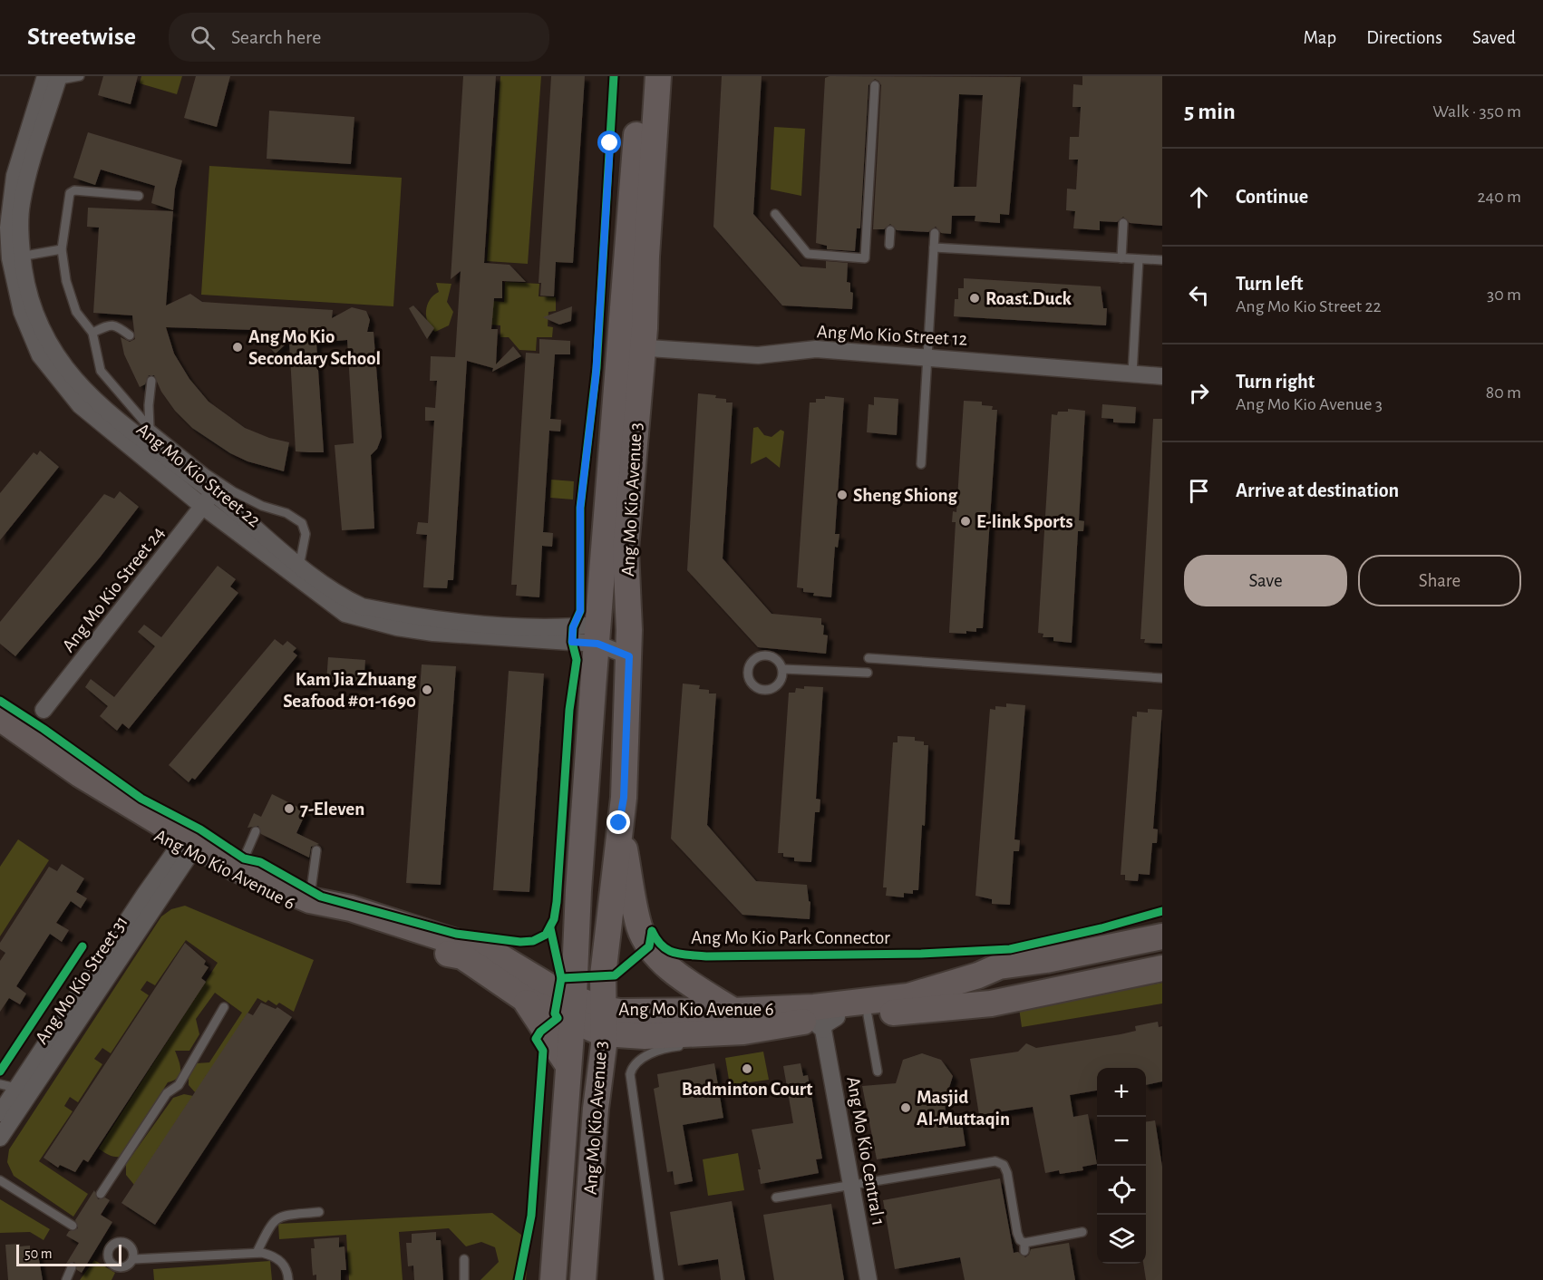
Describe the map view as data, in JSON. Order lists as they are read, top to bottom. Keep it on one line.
{"streets":{"main road":["Ang Mo Kio Avenue 3","Ang Mo Kio Avenue 6"],"street":["Ang Mo Kio Street 12","Ang Mo Kio Street 22","Ang Mo Kio Street 24","Ang Mo Kio Street 31","Ang Mo Kio Central 1"],"cycle path":["Ang Mo Kio Park Connector"]},"crossings":[["Ang Mo Kio Street 12","Ang Mo Kio Avenue 3"],["Ang Mo Kio Street 22","Ang Mo Kio Avenue 3"],["Ang Mo Kio Street 22","Ang Mo Kio Street 24"],["Ang Mo Kio Avenue 3","Ang Mo Kio Avenue 6"],["Ang Mo Kio Avenue 6","Ang Mo Kio Street 31"],["Ang Mo Kio Avenue 6","Ang Mo Kio Central 1"]],"places":["Roast.Duck","Ang Mo Kio Secondary School","Sheng Shiong","E-link Sports","Kam Jia Zhuang Seafood #01-1690","7-Eleven","Badminton Court","Masjid Al-Muttaqin"],"scale_bar":"50 m","page":{"header":"Streetwise","search":"Search here","nav":["Map","Directions","Saved"],"heading":["5 min","Walk · 350 m"],"list":[["Continue","240 m"],["Turn left","Ang Mo Kio Street 22","30 m"],["Turn right","Ang Mo Kio Avenue 3","80 m"],"Arrive at destination"],"buttons":["Save","Share"],"map_buttons":["+","−"],"scale":"50 m"}}
